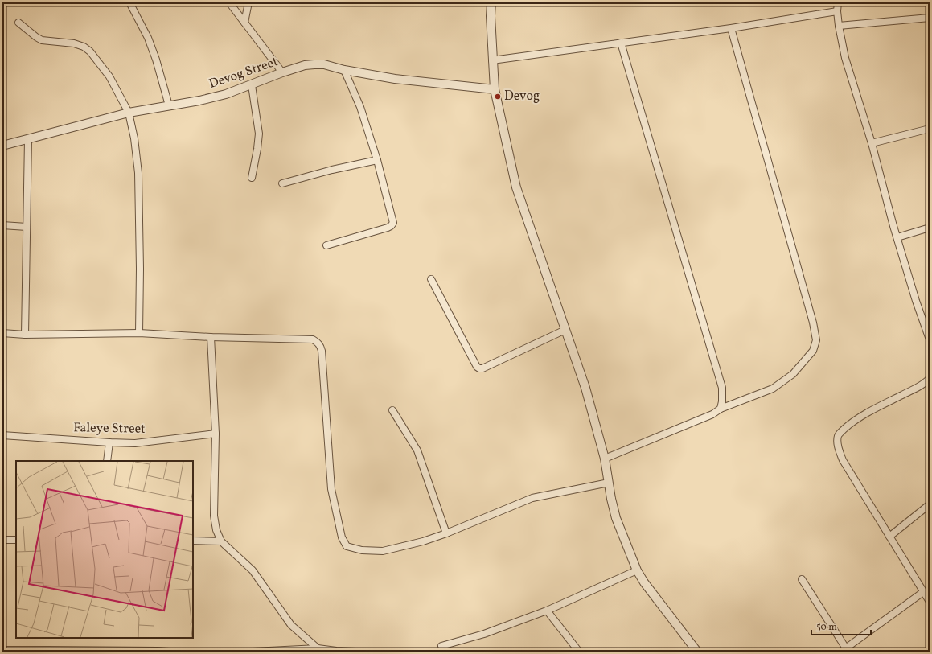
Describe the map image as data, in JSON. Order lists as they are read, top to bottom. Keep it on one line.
{"streets":{"street":["Devog Street","Faleye Street"]},"places":["Devog"],"scale_bar":"50 m"}
